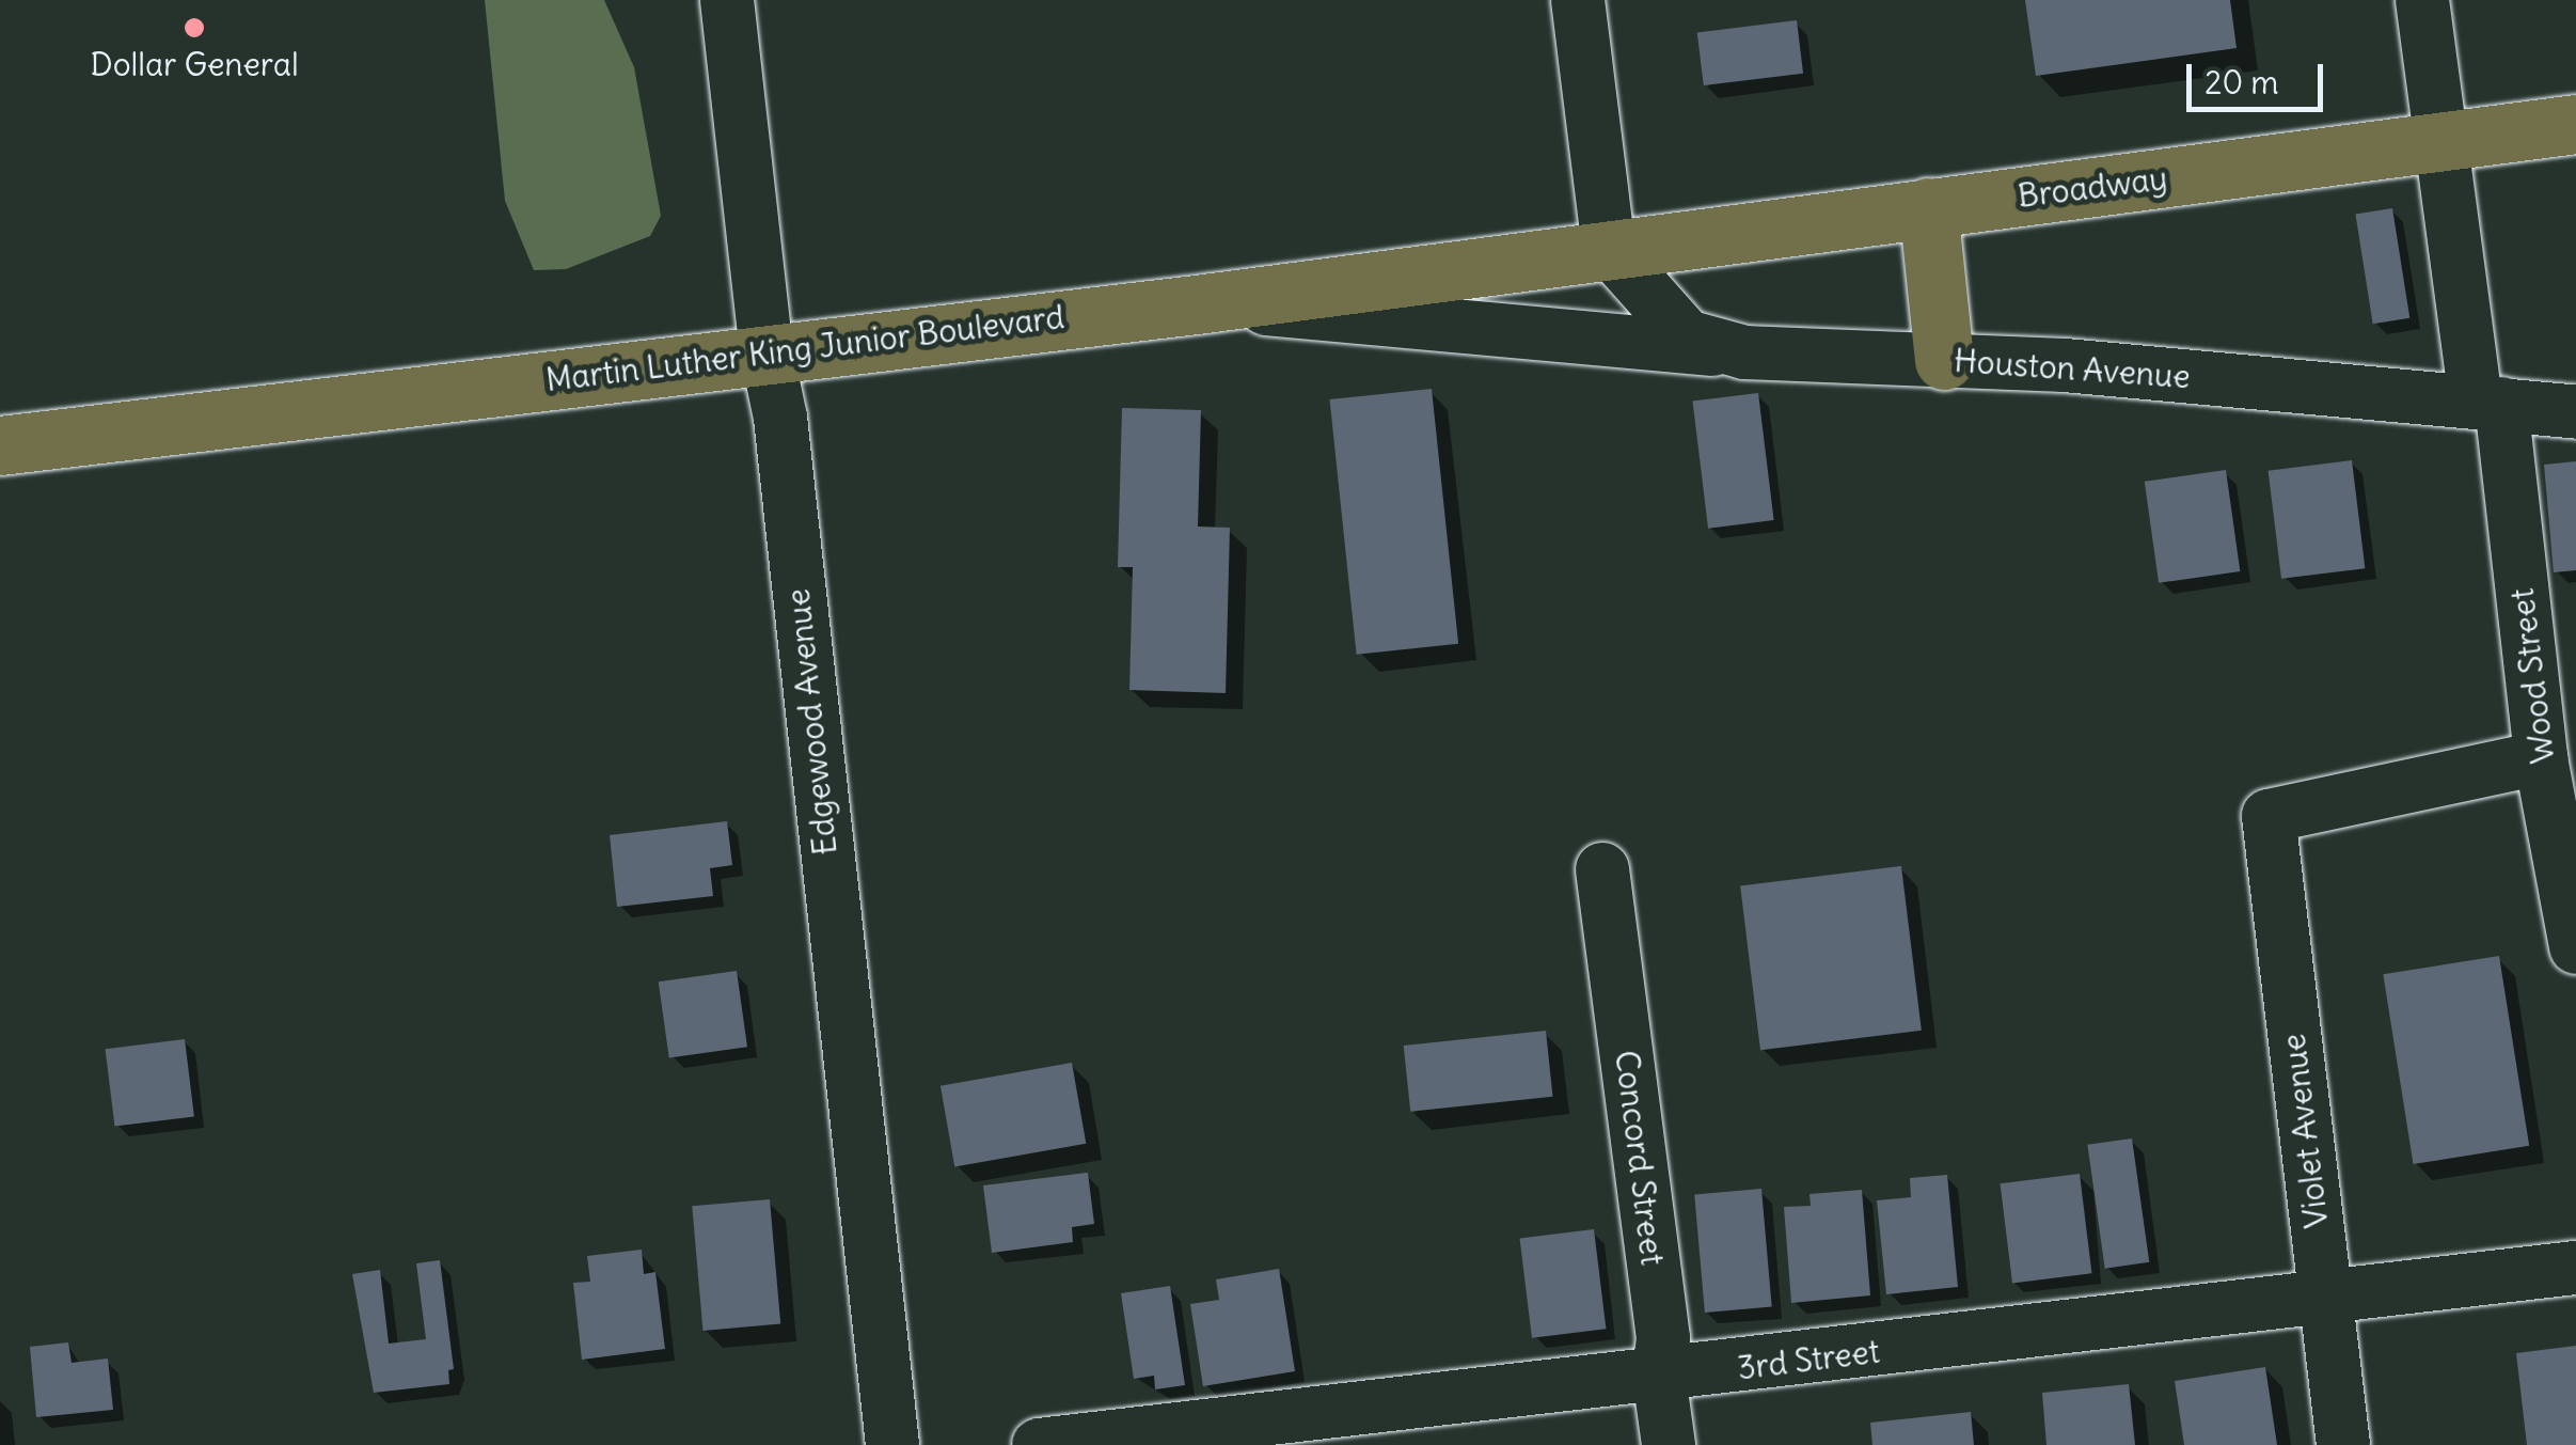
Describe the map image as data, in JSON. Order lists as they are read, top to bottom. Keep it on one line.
{"streets":{"main road":["Broadway","Martin Luther King Junior Boulevard"],"street":["Houston Avenue","Wood Street","Edgewood Avenue","Violet Avenue","Concord Street","3rd Street"]},"crossings":[["Broadway","Martin Luther King Junior Boulevard"],["Broadway","Houston Avenue"],["Broadway","Wood Street"],["Martin Luther King Junior Boulevard","Houston Avenue"],["Martin Luther King Junior Boulevard","Edgewood Avenue"],["Houston Avenue","Wood Street"],["Wood Street","Violet Avenue"],["Violet Avenue","3rd Street"],["Concord Street","3rd Street"]],"places":["Dollar General"],"scale_bar":"20 m"}
